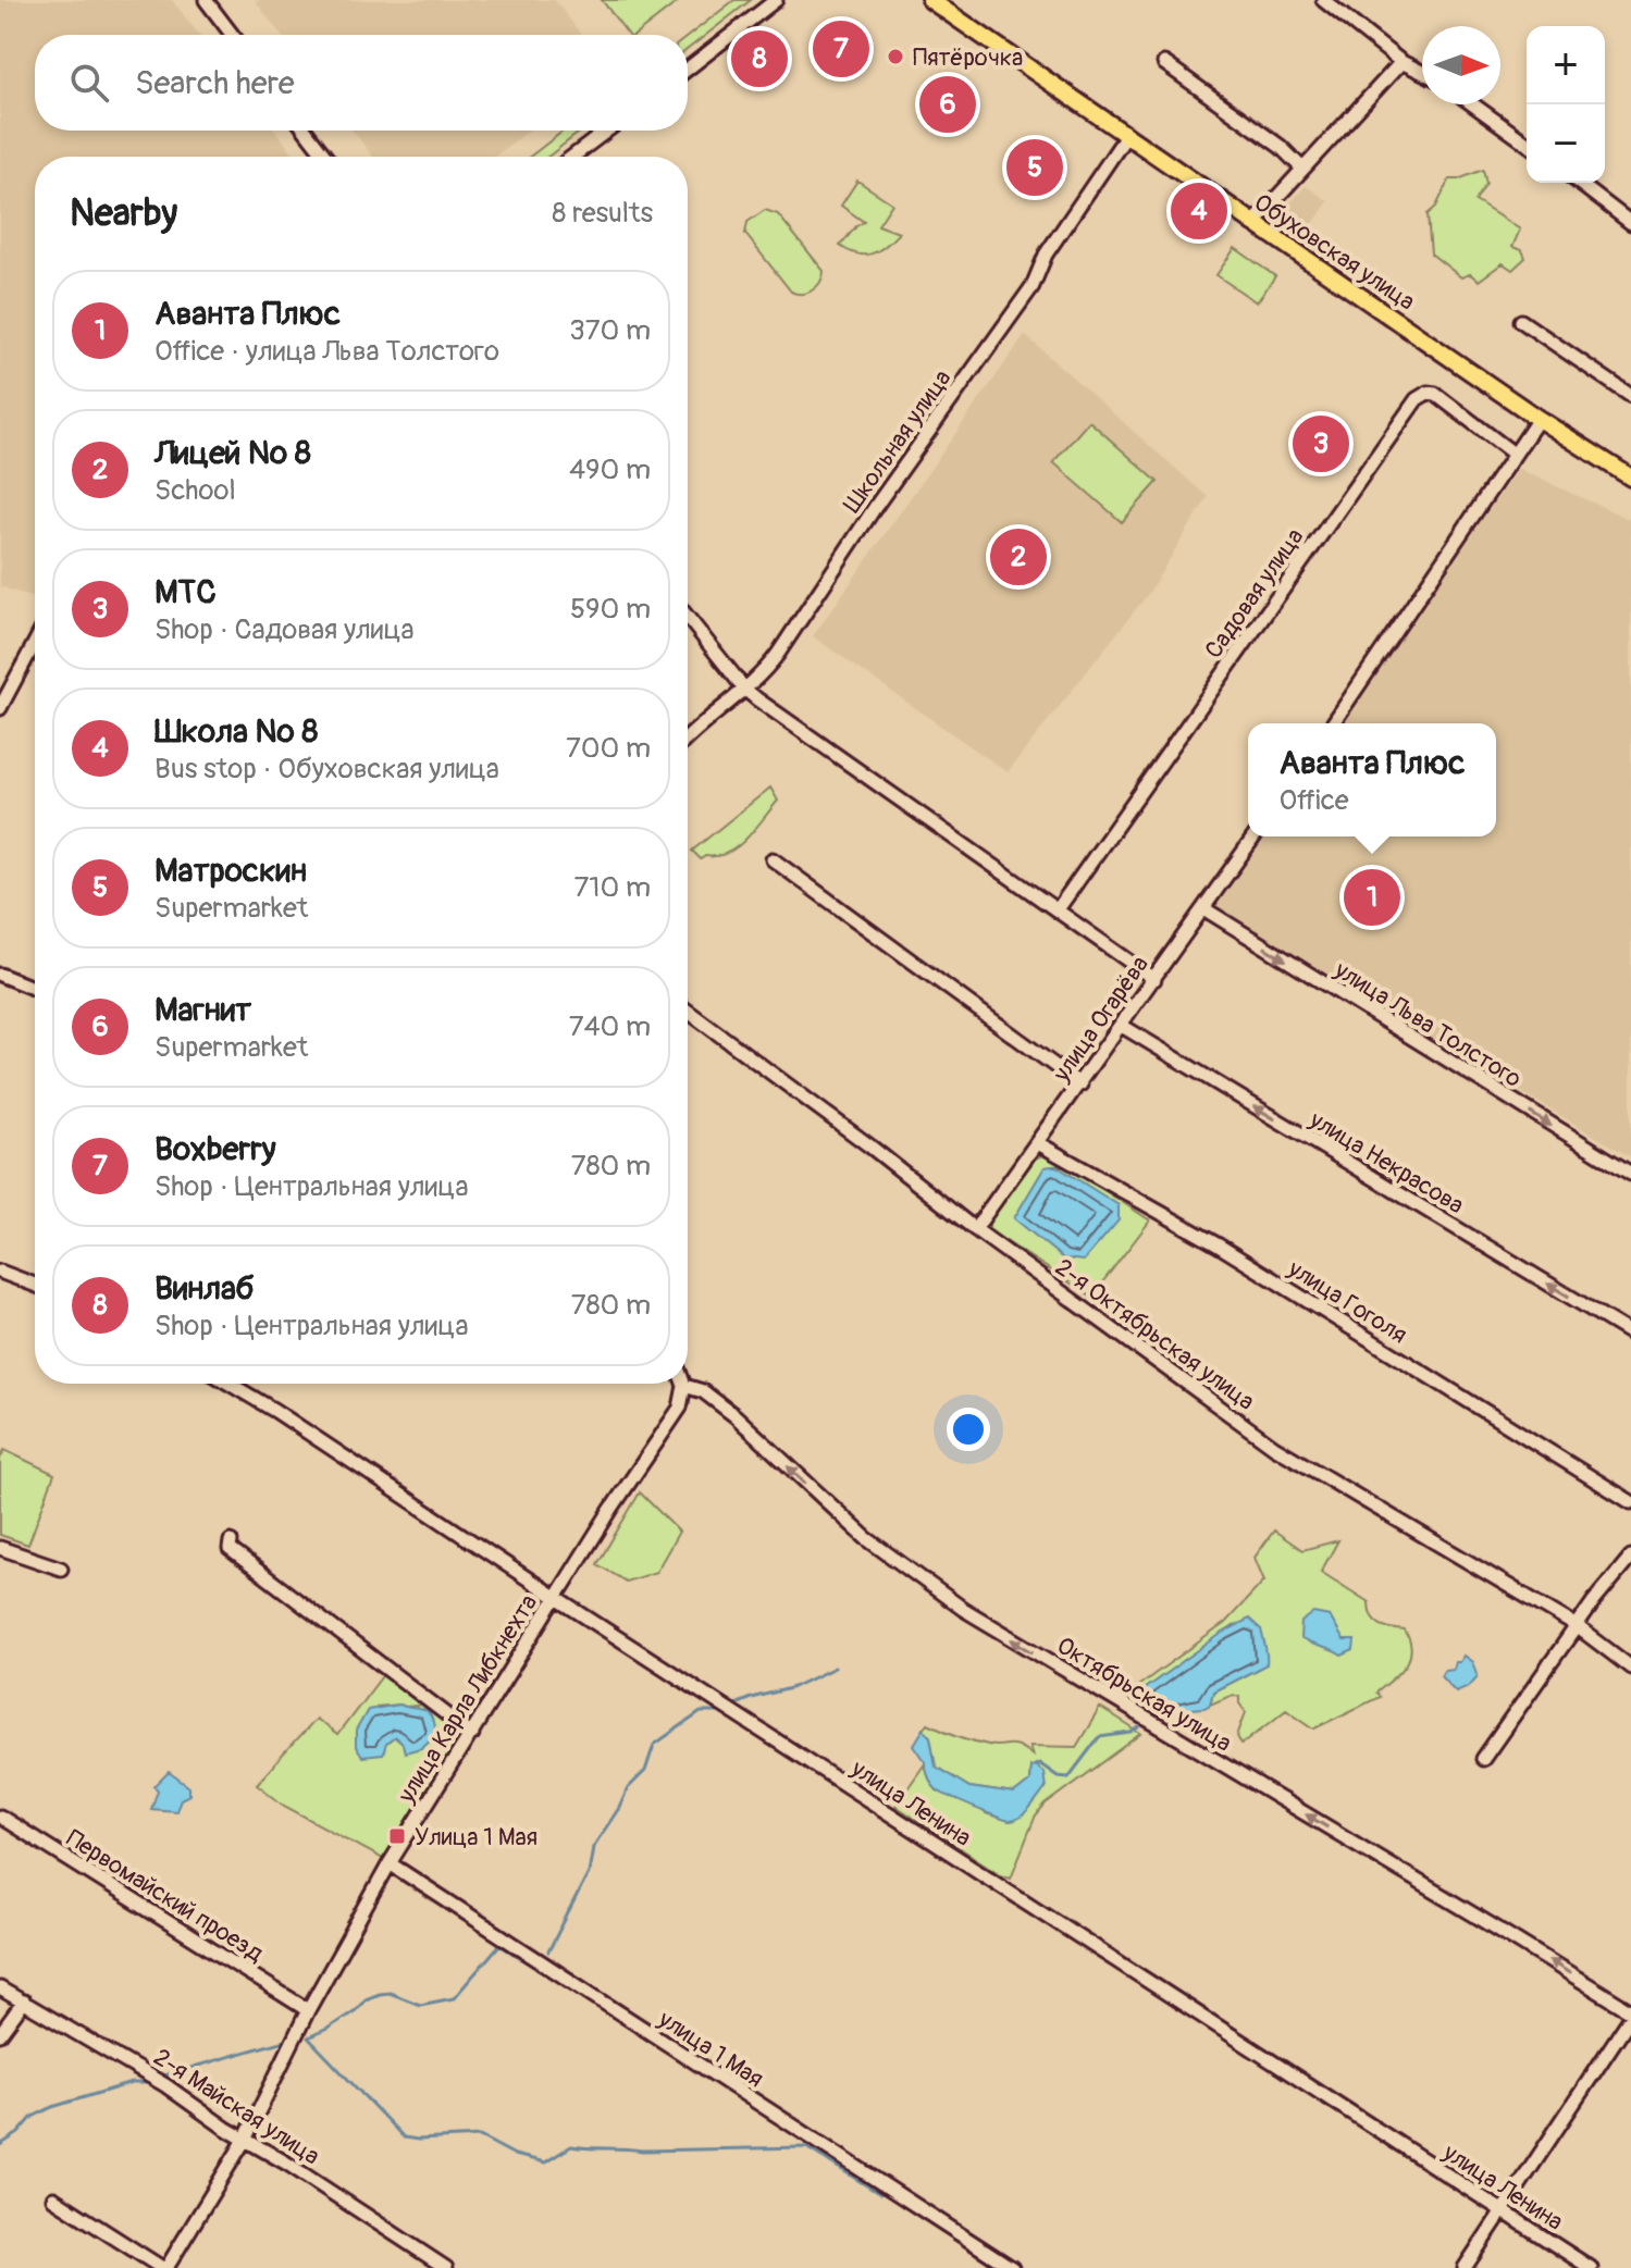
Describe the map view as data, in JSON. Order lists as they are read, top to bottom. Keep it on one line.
{"streets":{"main road":["Обуховская улица"],"street":["Школьная улица","Садовая улица","улица Огарёва","улица Льва Толстого","улица Некрасова","улица Гоголя","2-я Октябрьская улица","Октябрьская улица","улица Карла Либкнехта","улица Ленина","Первомайский проезд","улица 1 Мая","2-я Майская улица"]},"crossings":[["Обуховская улица","Школьная улица"],["улица Огарёва","улица Льва Толстого"],["улица Огарёва","улица Некрасова"],["улица Огарёва","улица Гоголя"],["улица Огарёва","2-я Октябрьская улица"],["Октябрьская улица","улица Карла Либкнехта"],["улица Карла Либкнехта","улица Ленина"],["улица Карла Либкнехта","Первомайский проезд"],["улица Карла Либкнехта","улица 1 Мая"],["улица Карла Либкнехта","2-я Майская улица"]],"one_way":["улица Льва Толстого","улица Некрасова","Октябрьская улица"],"places":{"other":["Пятёрочка"],"transit":["Улица 1 Мая"]},"north":"right","page":{"pins":["7","8","6","5","4","3","2","1"],"map_buttons":["+","−"],"search":"Search here","heading":["Nearby","8 results"],"list":[{"mark":"1","name":"Аванта Плюс","note":"Office · улица Льва Толстого","value":"370 m"},{"mark":"2","name":"Лицей № 8","note":"School","value":"490 m"},{"mark":"3","name":"МТС","note":"Shop · Садовая улица","value":"590 m"},{"mark":"4","name":"Школа № 8","note":"Bus stop · Обуховская улица","value":"700 m"},{"mark":"5","name":"Матроскин","note":"Supermarket","value":"710 m"},{"mark":"6","name":"Магнит","note":"Supermarket","value":"740 m"},{"mark":"7","name":"Boxberry","note":"Shop · Центральная улица","value":"780 m"},{"mark":"8","name":"Винлаб","note":"Shop · Центральная улица","value":"780 m"}],"popup":["Аванта Плюс","Office"]}}
